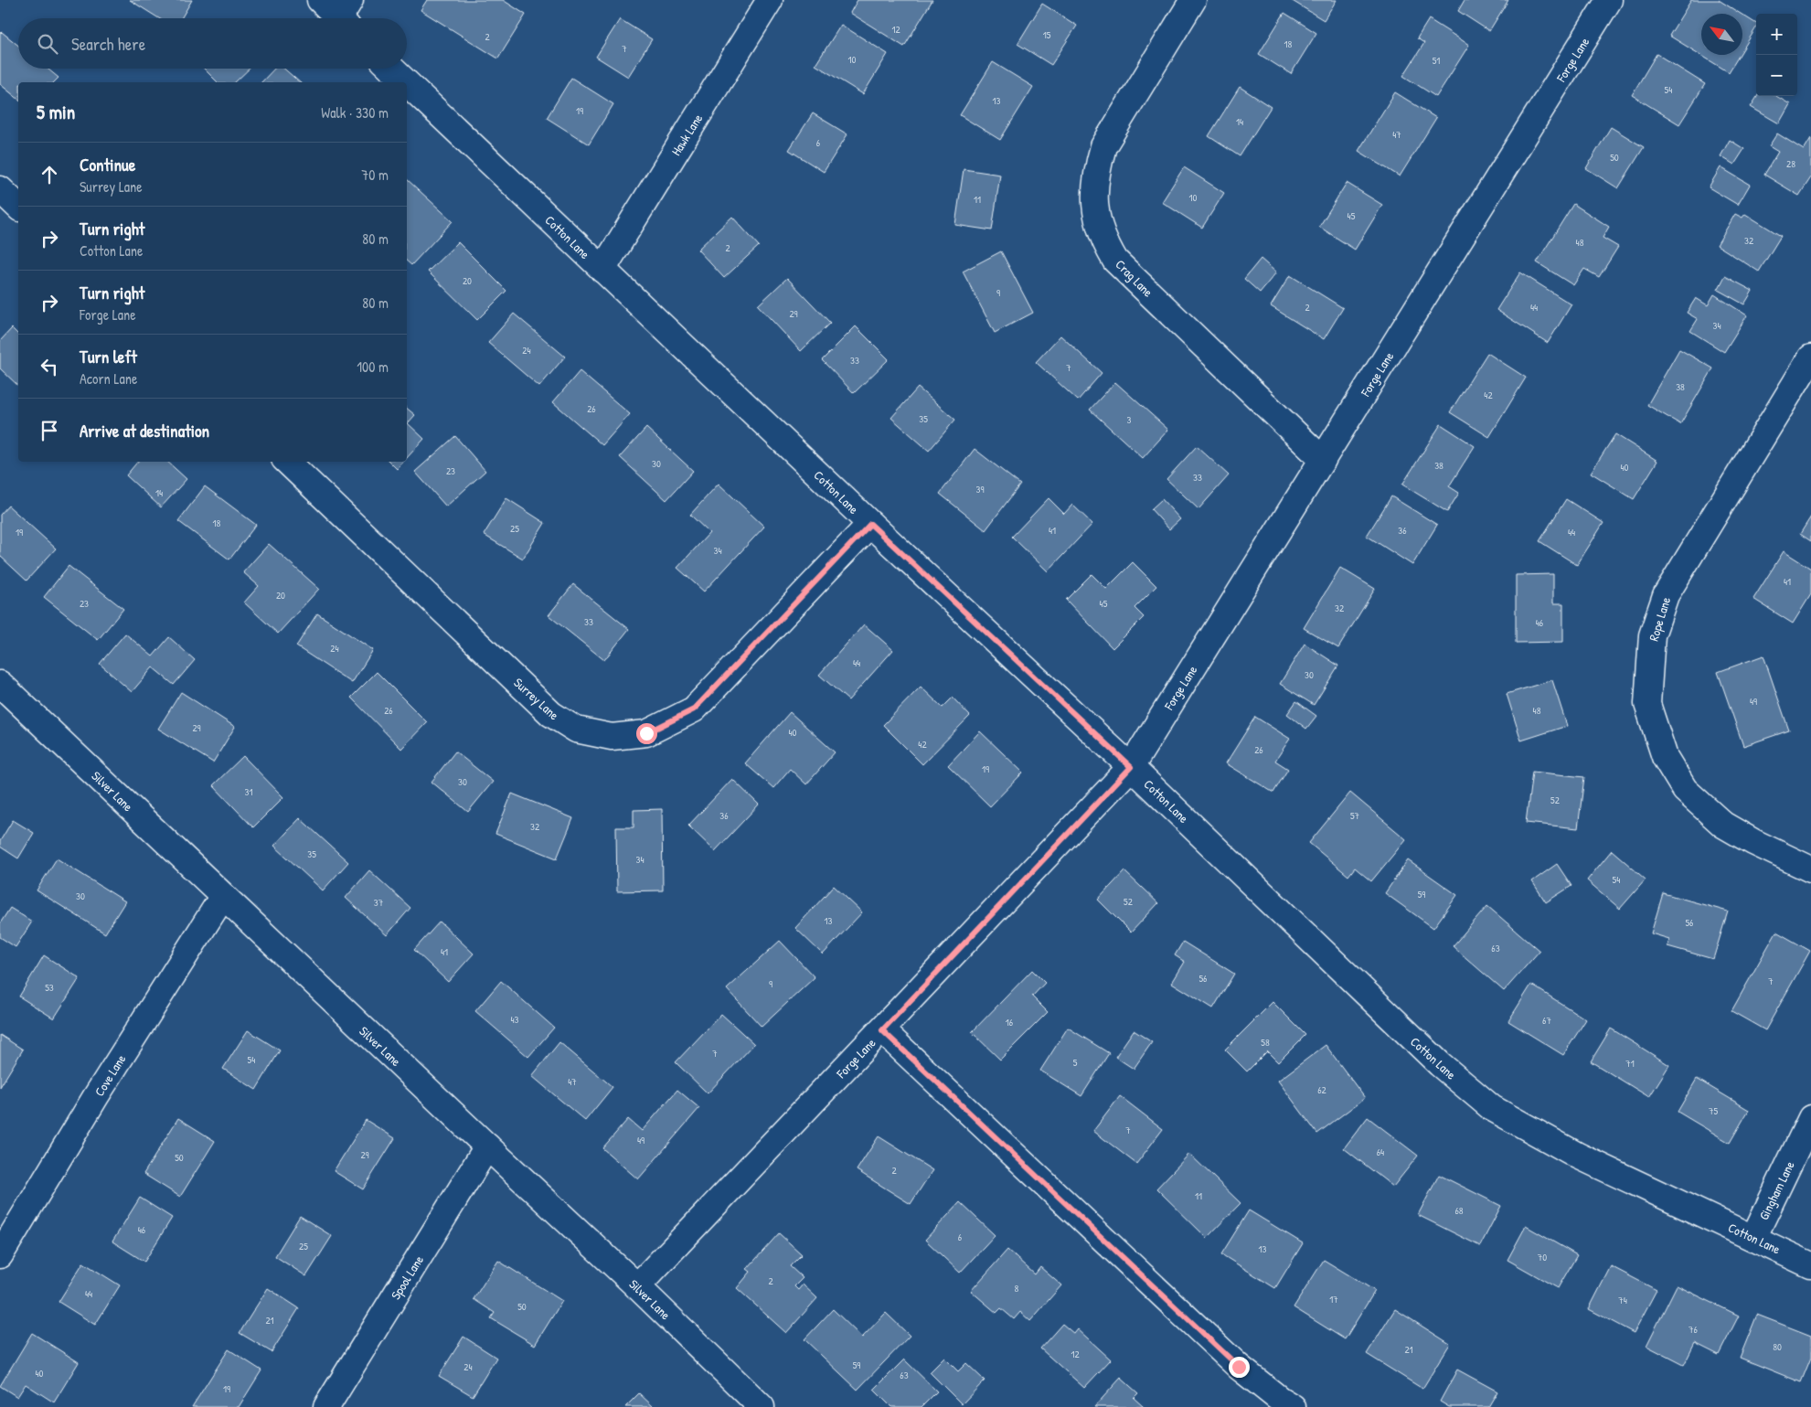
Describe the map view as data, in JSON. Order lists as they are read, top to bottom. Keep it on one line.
{"streets":{"street":["Forge Lane","Hawk Lane","Cotton Lane","Crag Lane","Rope Lane","Surrey Lane","Silver Lane","Cove Lane","Gingham Lane","Spool Lane"]},"crossings":[["Forge Lane","Cotton Lane"],["Forge Lane","Crag Lane"],["Forge Lane","Silver Lane"],["Hawk Lane","Cotton Lane"],["Cotton Lane","Surrey Lane"],["Cotton Lane","Gingham Lane"],["Silver Lane","Cove Lane"],["Silver Lane","Spool Lane"]],"house_numbers":["12","15","2","18","7","10","51","54","13","19","14","47","6","50","28","10","11","45","32","48","2","20","9","2","44","29","34","24","33","7","38","42","26","35","3","30","38","40","23","33","39","14","18","25","41","36","19","44","34","41","20","23","45","32","33","46","24","44","30","49","26","48","29","40","42","26","19","30","31","52","36","57","32","35","34","54","59","30","52","37","13","56","63","41","56","7","9","53","43","67","16","58","7","54","5","71","47","62","75","7","49","64","29","50","2","11","68","46","6","25","13","70","2","8","44","17","74","50","21","76","80","21","12","59","24","40","63","19"],"north":"top left","page":{"map_buttons":["+","−"],"search":"Search here","heading":["5 min","Walk · 330 m"],"list":[["Continue","Surrey Lane","70 m"],["Turn right","Cotton Lane","80 m"],["Turn right","Forge Lane","80 m"],["Turn left","Acorn Lane","100 m"],"Arrive at destination"]}}
